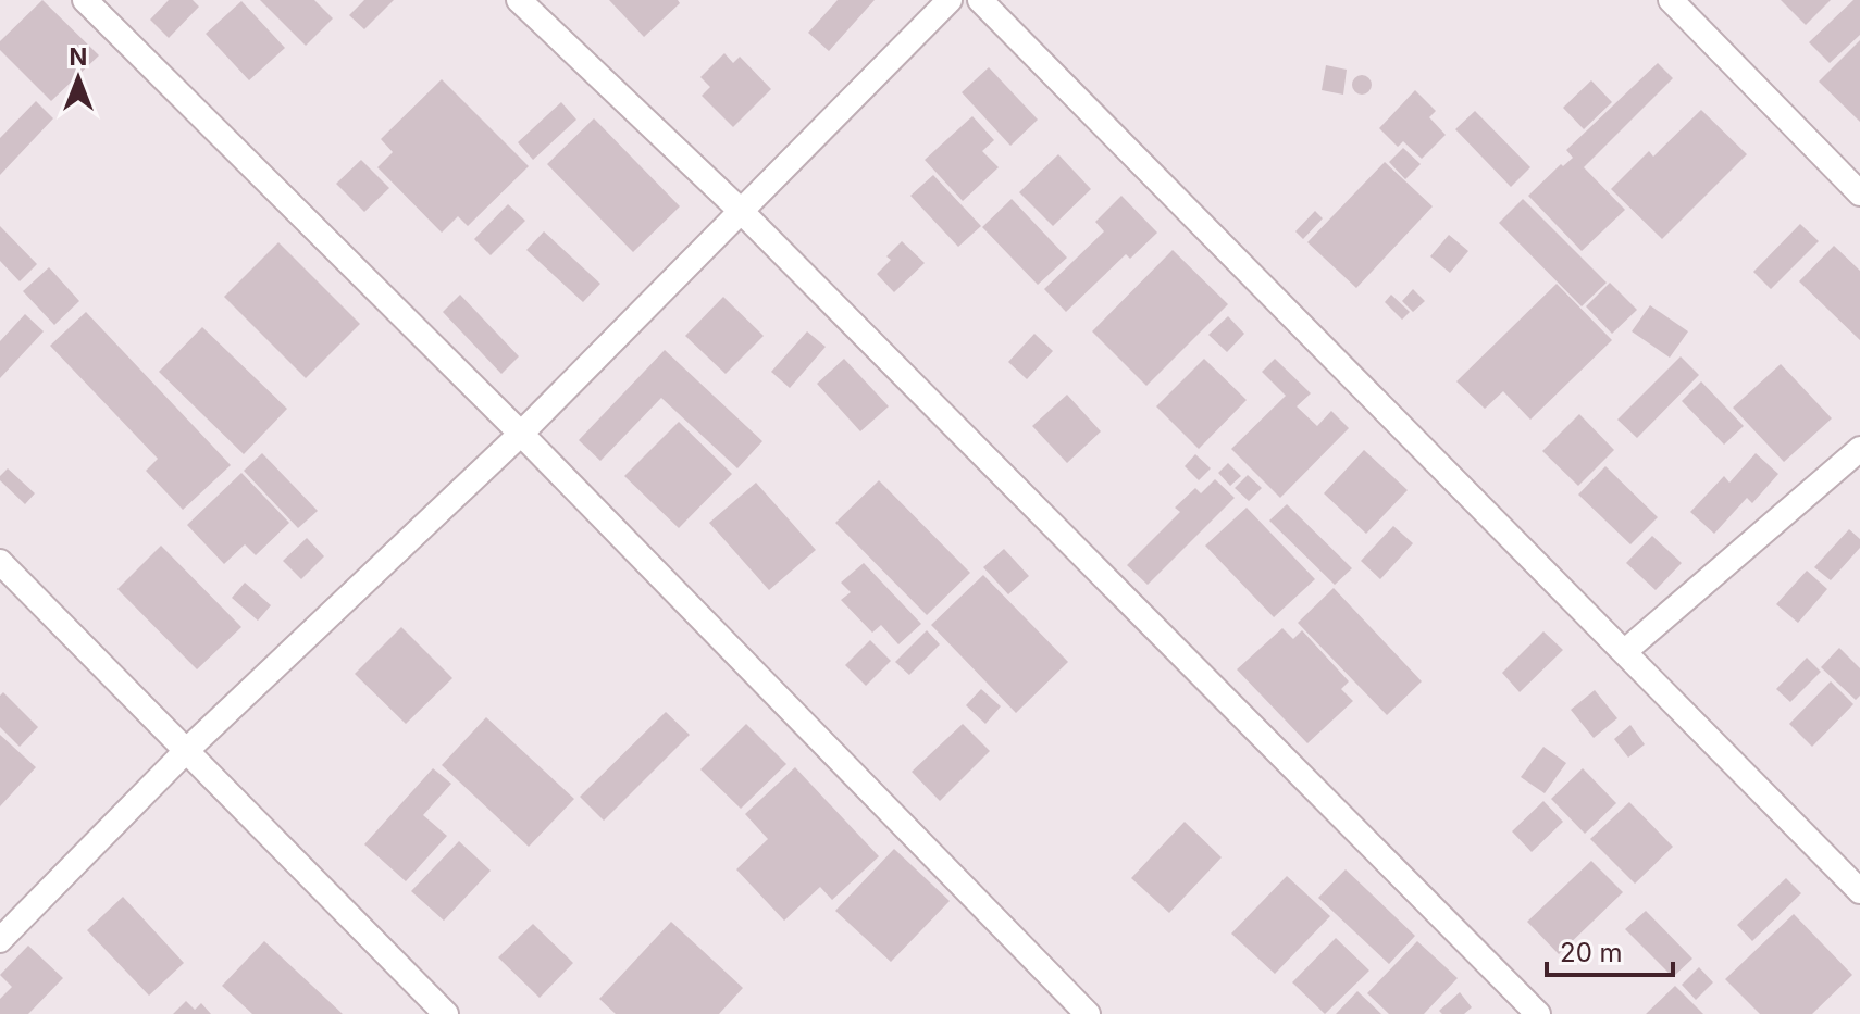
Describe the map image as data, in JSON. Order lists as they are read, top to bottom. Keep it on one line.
{"scale_bar":"20 m","north":"top"}
